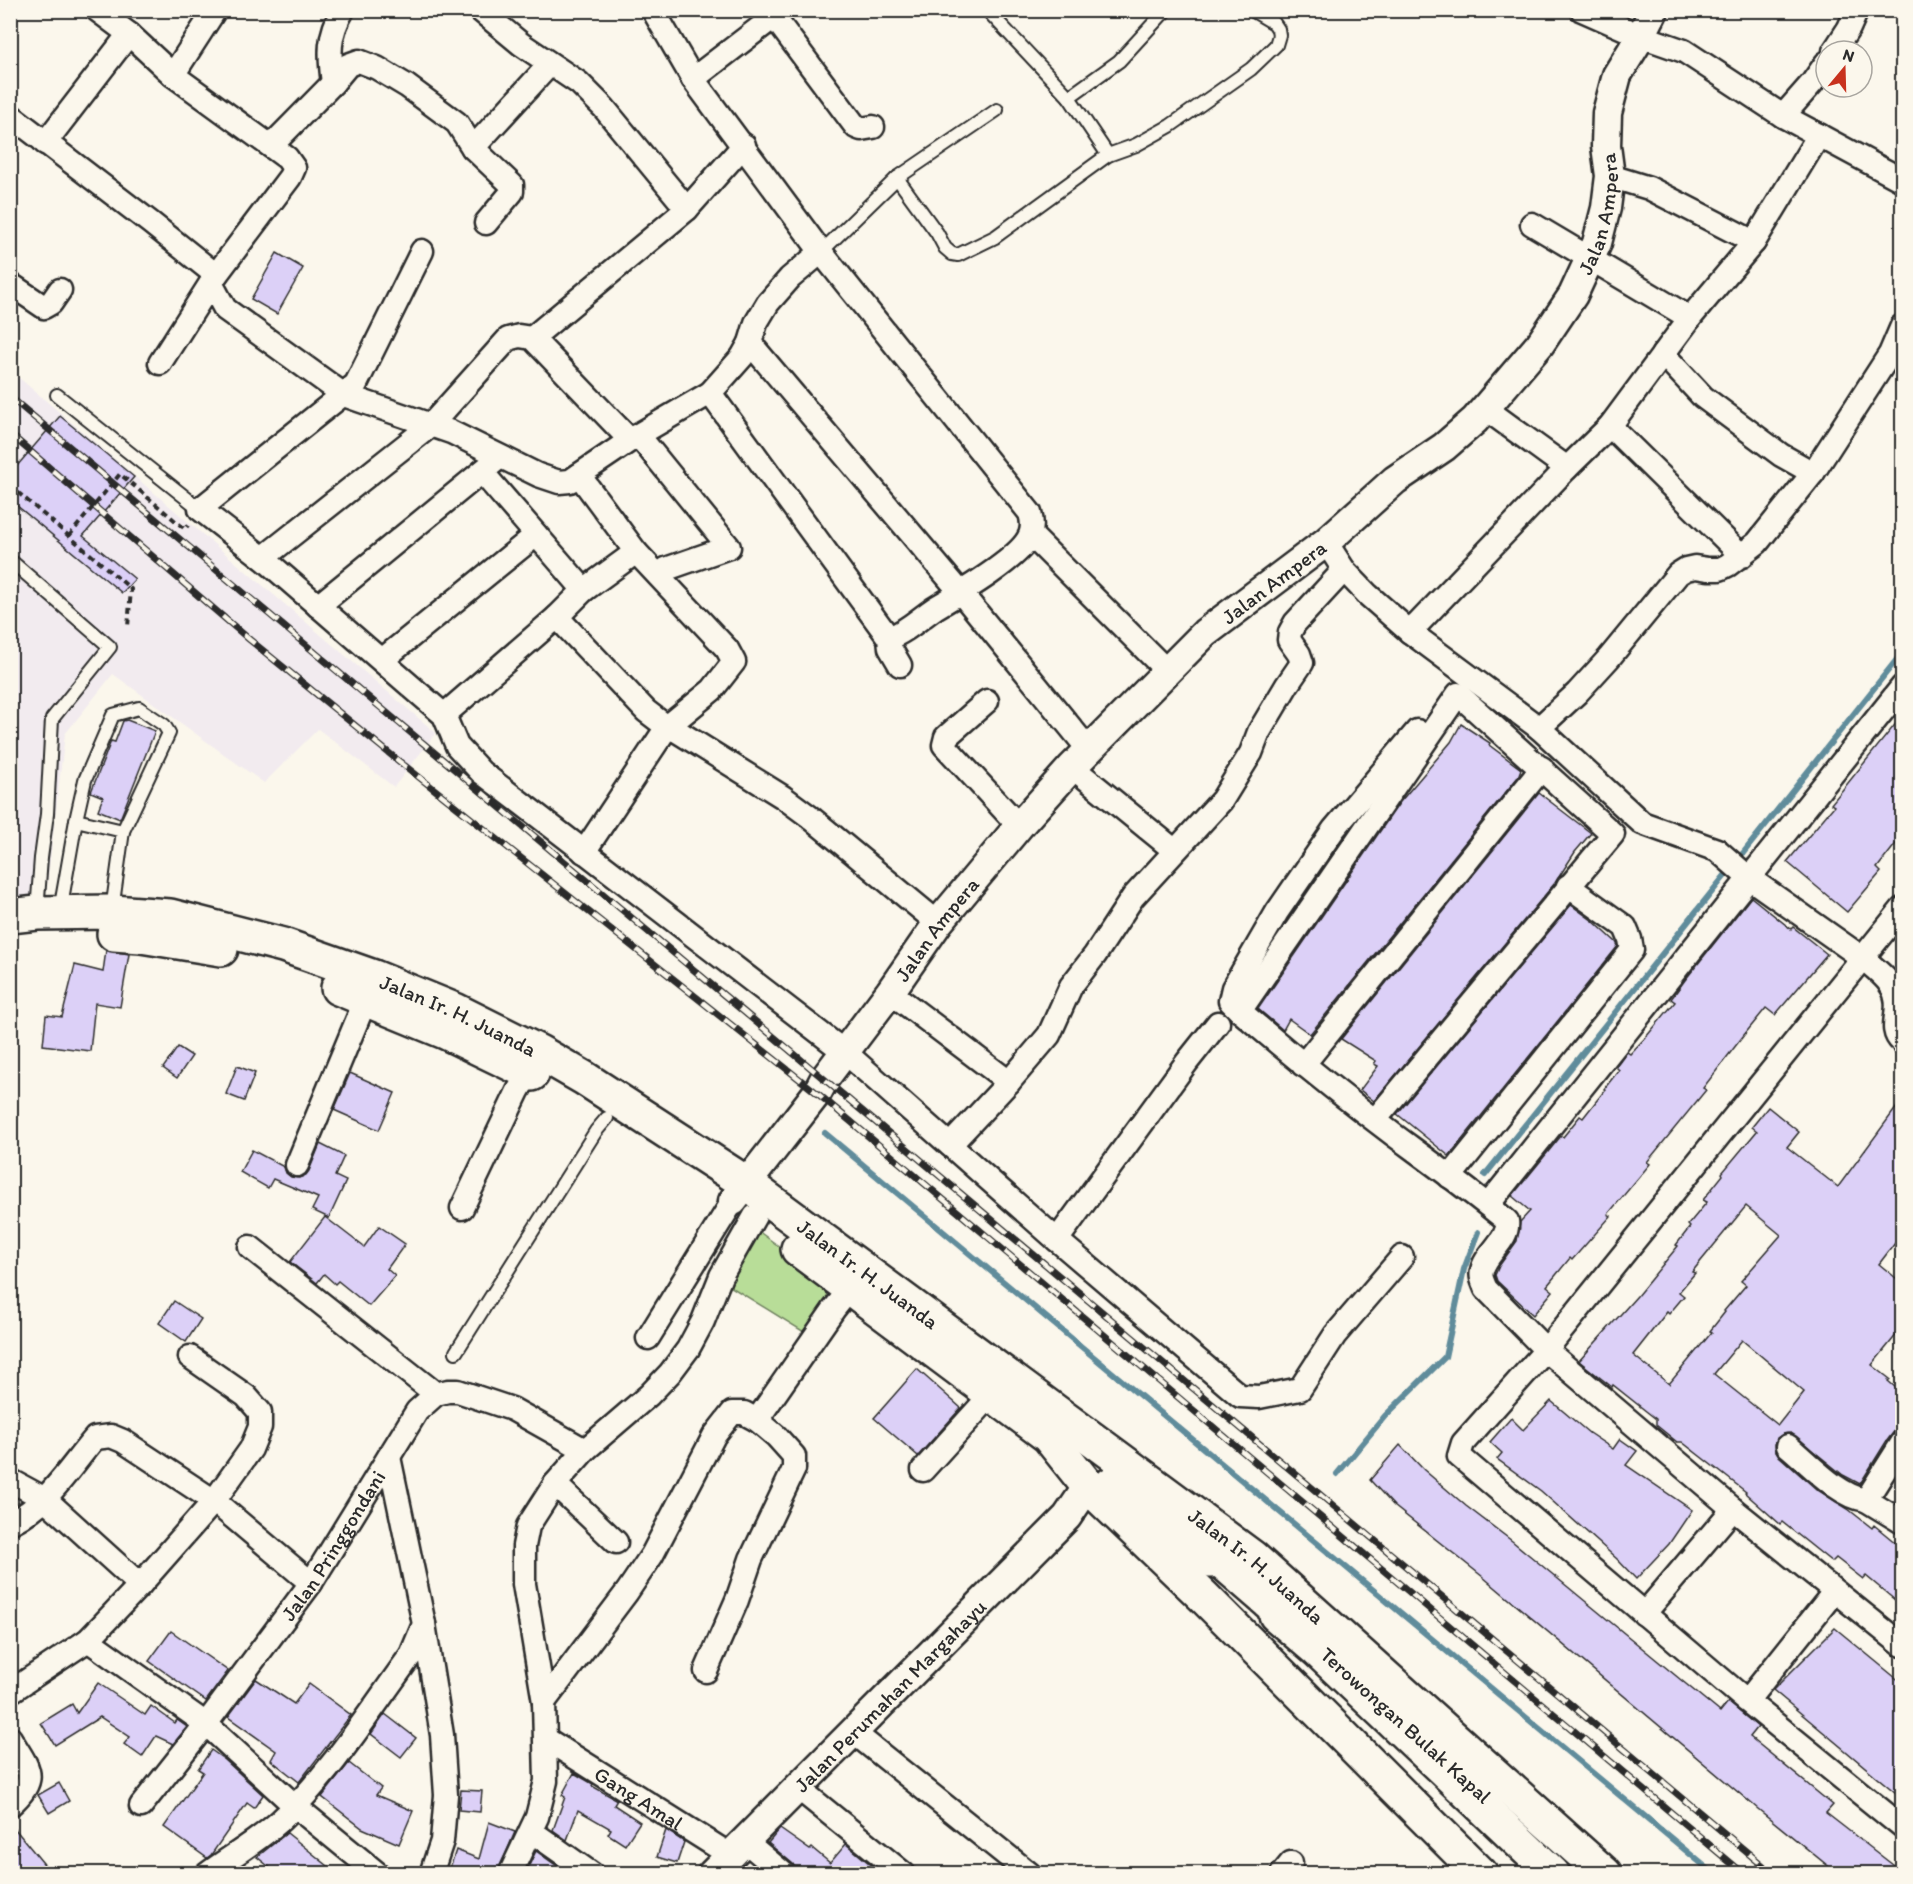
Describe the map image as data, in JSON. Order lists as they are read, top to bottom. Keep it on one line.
{"streets":{"highway":["Jalan Ir. H. Juanda","Terowongan Bulak Kapal"],"street":["Jalan Ampera","Jalan Pringgondani","Jalan Perumahan Margahayu","Gang Amal"]},"crossings":[["Jalan Ampera","Jalan Ir. H. Juanda"],["Jalan Ir. H. Juanda","Jalan Perumahan Margahayu"],["Jalan Ir. H. Juanda","Terowongan Bulak Kapal"],["Jalan Perumahan Margahayu","Gang Amal"]],"north":"top"}
